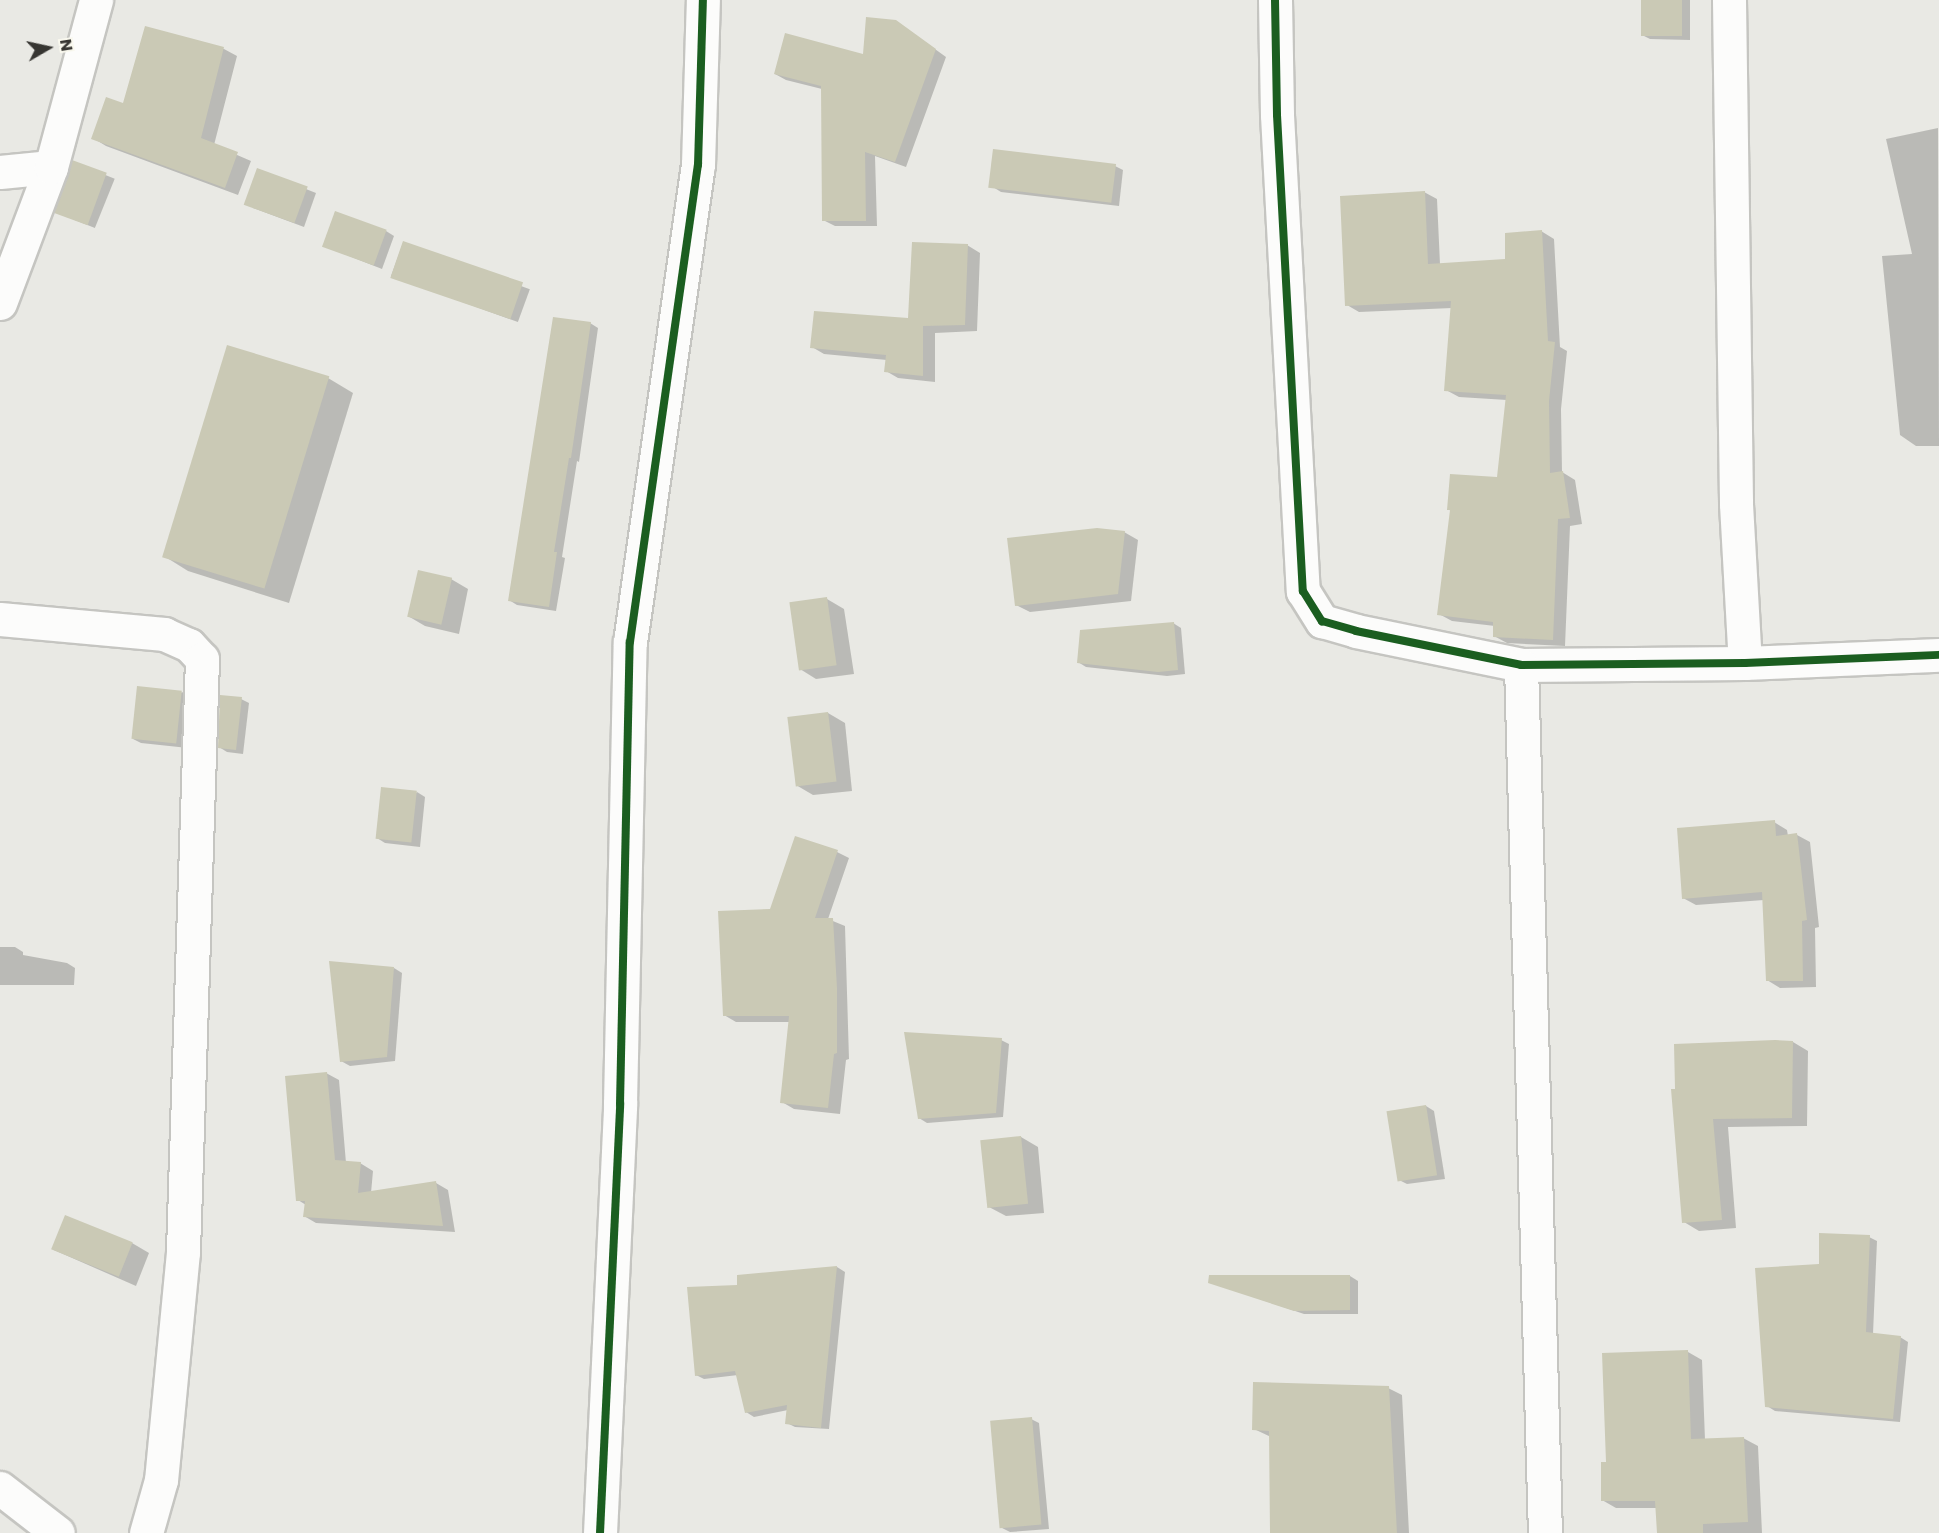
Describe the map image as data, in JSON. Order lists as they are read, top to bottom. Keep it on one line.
{"north":"right"}
